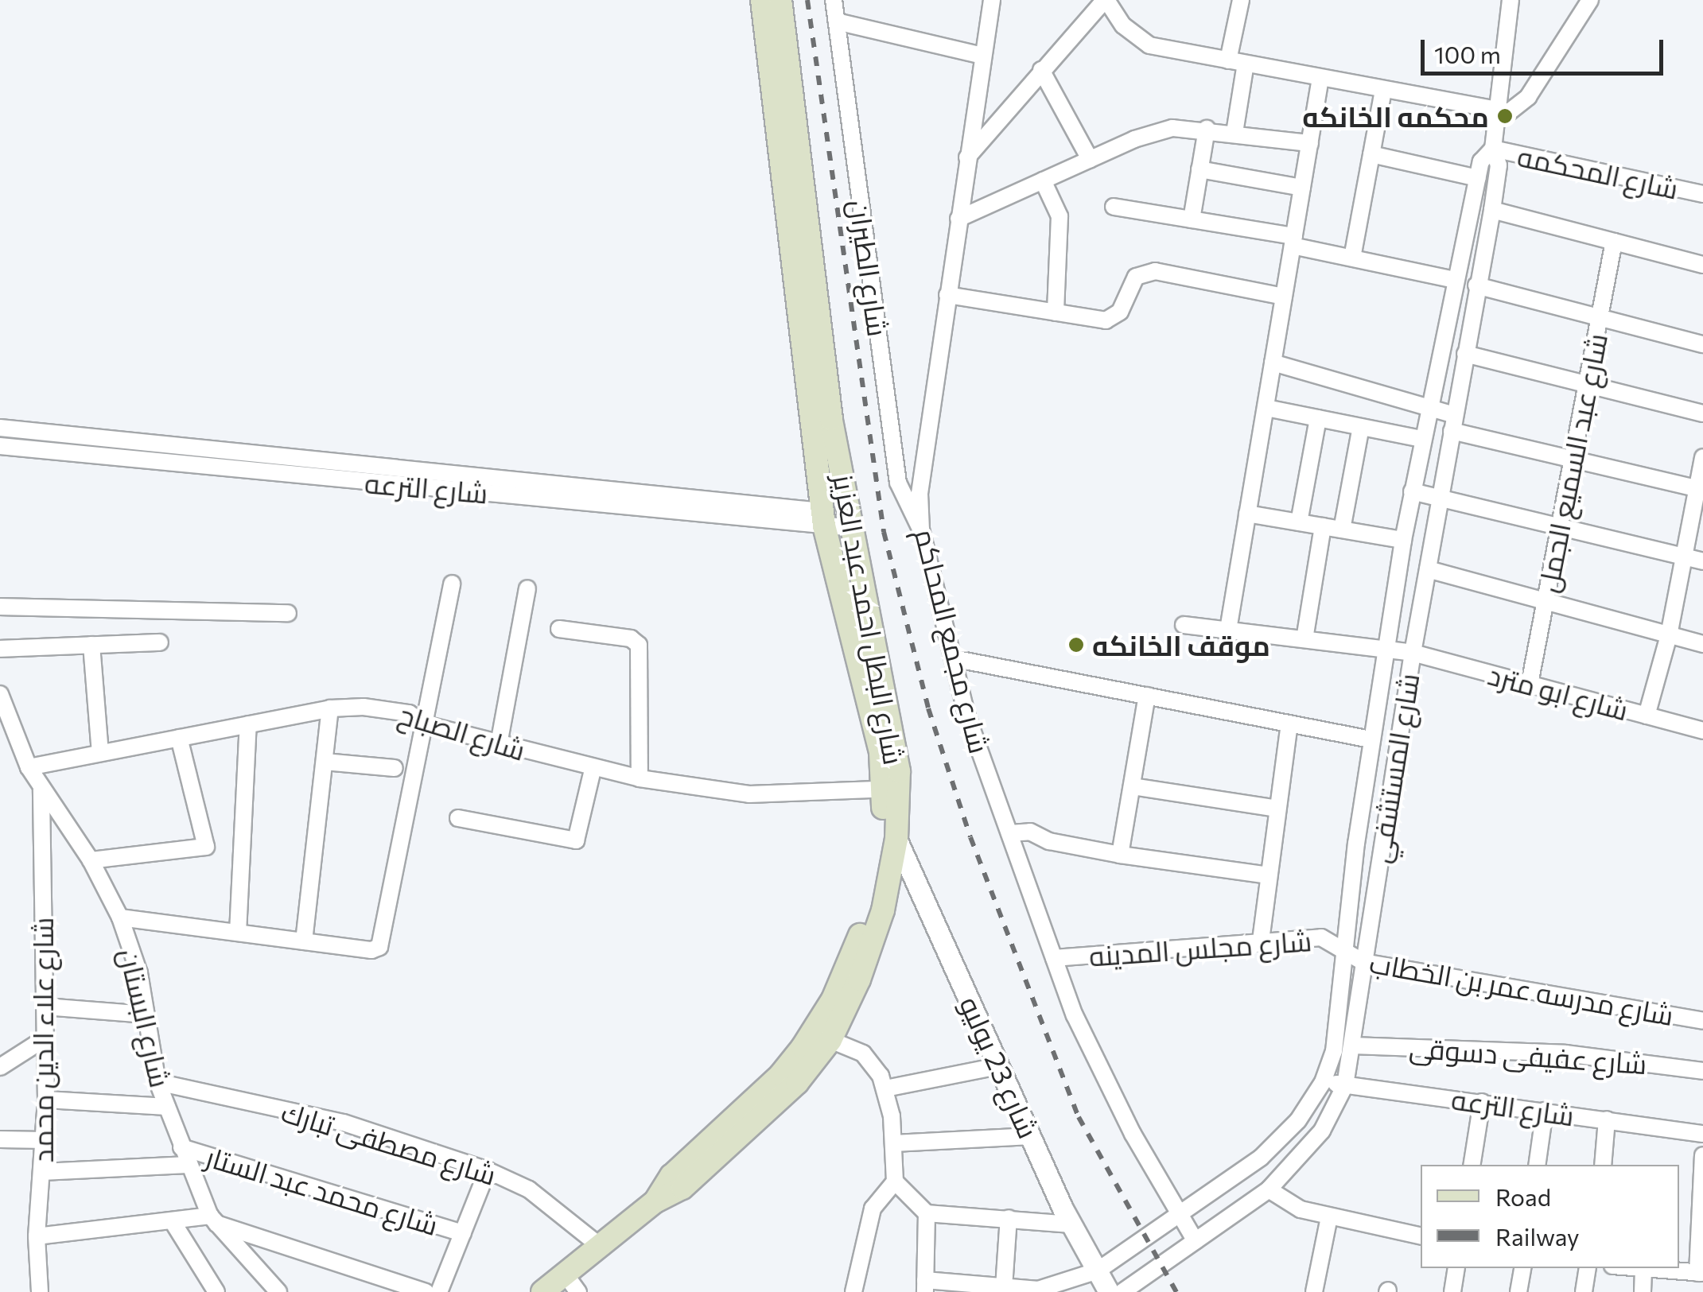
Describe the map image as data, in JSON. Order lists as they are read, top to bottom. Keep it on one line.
{"streets":{"main road":["شارع البطل احمد عبد العزيز"],"street":["شارع المحكمه","شارع الطيران","شارع عبد السميع الجمل","شارع الترعه","شارع مجمع المحاكم","شارع ابو مترد","شارع الصباح","شارع المستشفي","شارع مجلس المدينه","شارع مدرسه عمر بن الخطاب","شارع البستان","شارع علاء الدين محمد","شارع عفيفى دسوقى","شارع 23 يوليو","شارع مصطفى تبارك","شارع محمد عبد الستار"]},"crossings":[["شارع المحكمه","شارع المستشفي"],["شارع الطيران","شارع مجمع المحاكم"],["شارع عبد السميع الجمل","شارع ابو مترد"],["شارع الترعه","شارع البطل احمد عبد العزيز"],["شارع الترعه","شارع المستشفي"],["شارع البطل احمد عبد العزيز","شارع الصباح"],["شارع البطل احمد عبد العزيز","شارع 23 يوليو"],["شارع البطل احمد عبد العزيز","شارع مصطفى تبارك"],["شارع مجمع المحاكم","شارع المستشفي"],["شارع مجمع المحاكم","شارع مجلس المدينه"],["شارع ابو مترد","شارع المستشفي"],["شارع الصباح","شارع البستان"],["شارع المستشفي","شارع مجلس المدينه"],["شارع المستشفي","شارع مدرسه عمر بن الخطاب"],["شارع المستشفي","شارع عفيفى دسوقى"],["شارع المستشفي","شارع 23 يوليو"],["شارع مجلس المدينه","شارع مدرسه عمر بن الخطاب"],["شارع البستان","شارع علاء الدين محمد"],["شارع البستان","شارع مصطفى تبارك"],["شارع البستان","شارع محمد عبد الستار"],["شارع علاء الدين محمد","شارع محمد عبد الستار"]],"places":["محكمه الخانكه","موقف الخانكه"],"legend":["Road","Railway"],"scale_bar":"100 m"}
